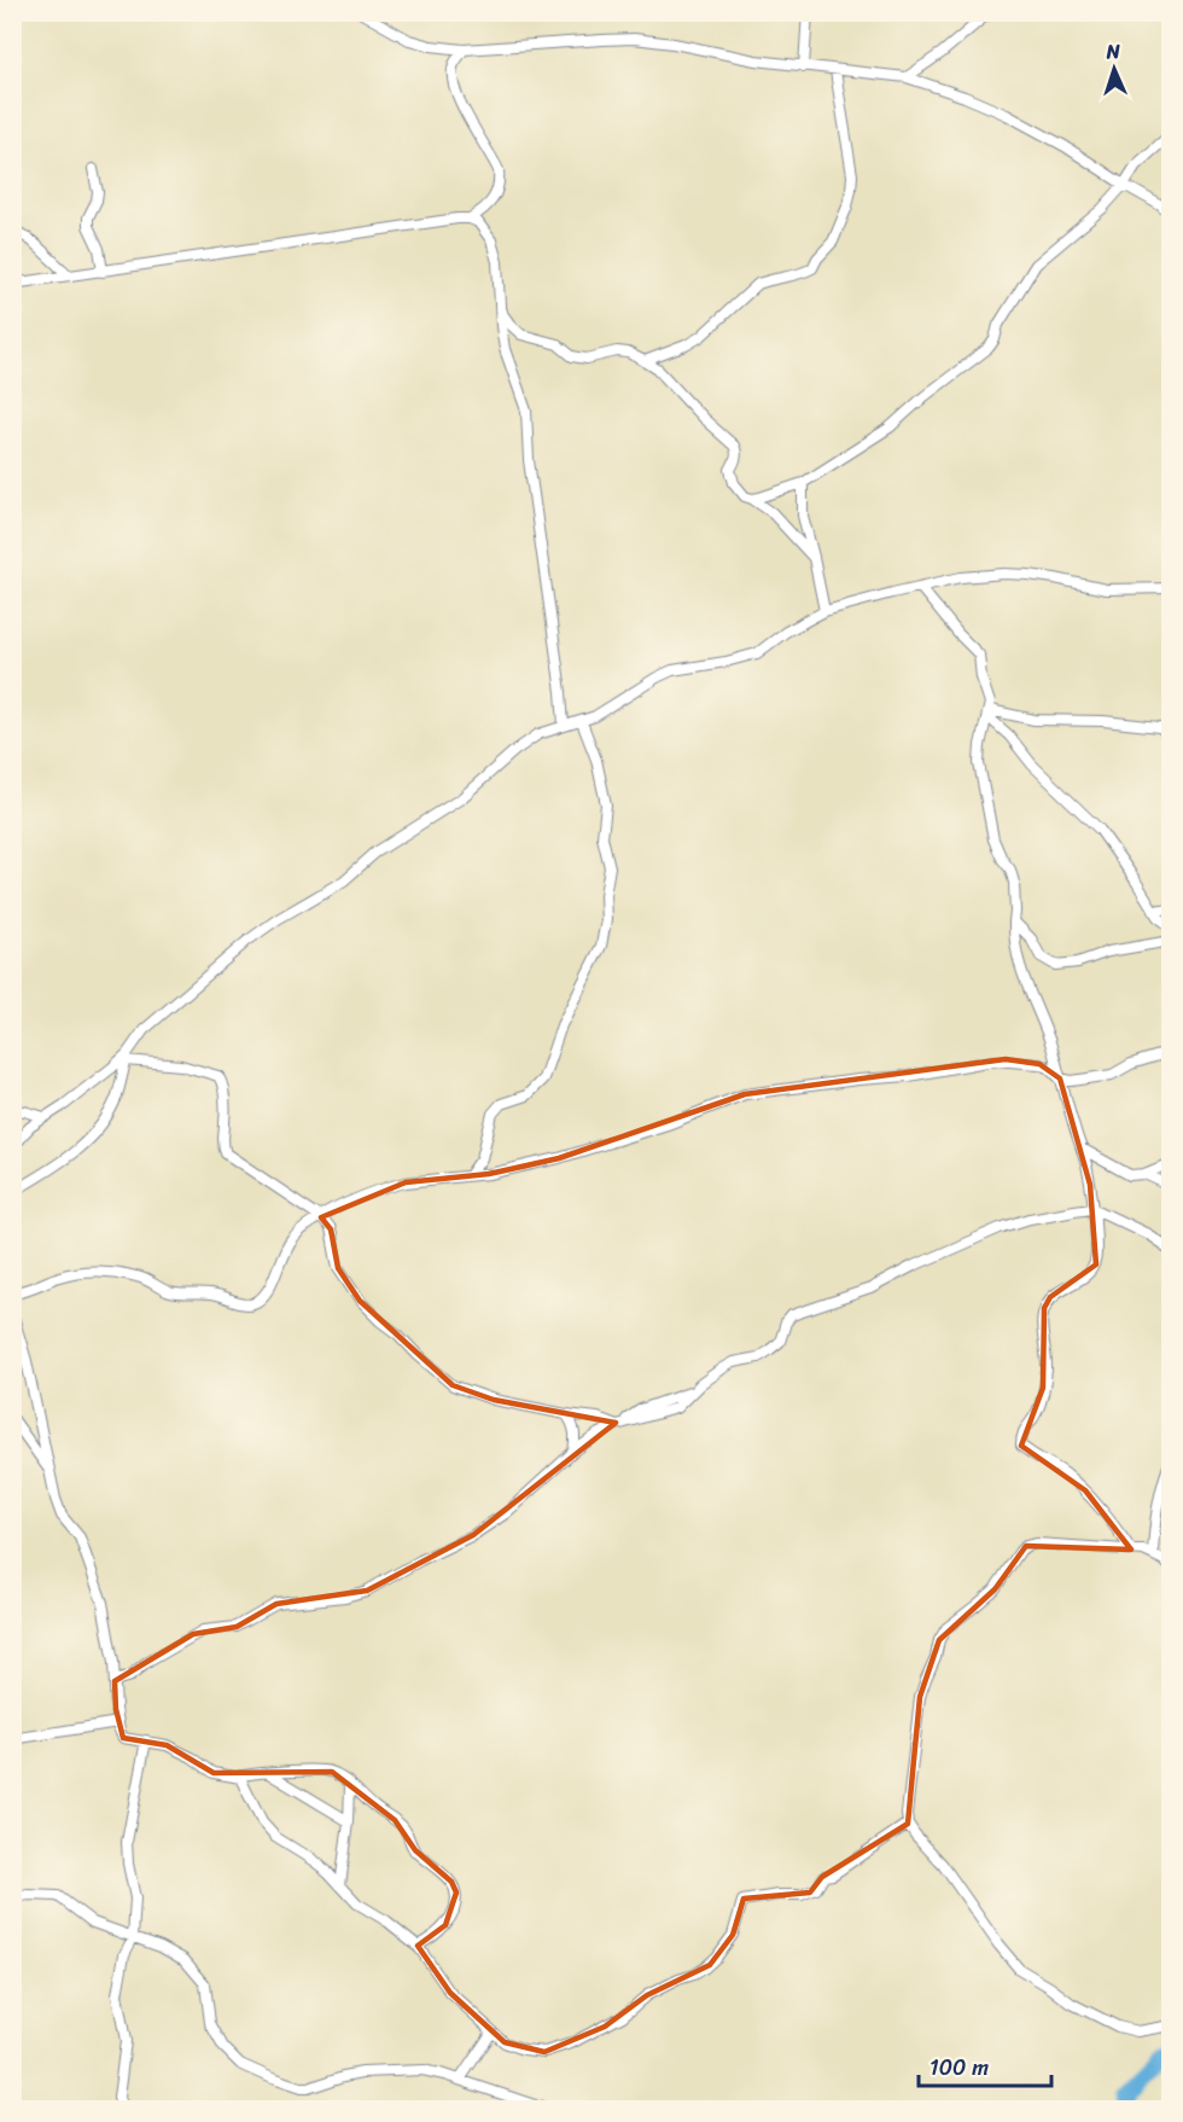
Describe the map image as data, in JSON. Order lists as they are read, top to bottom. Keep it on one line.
{"scale_bar":"100 m","north":"top"}
